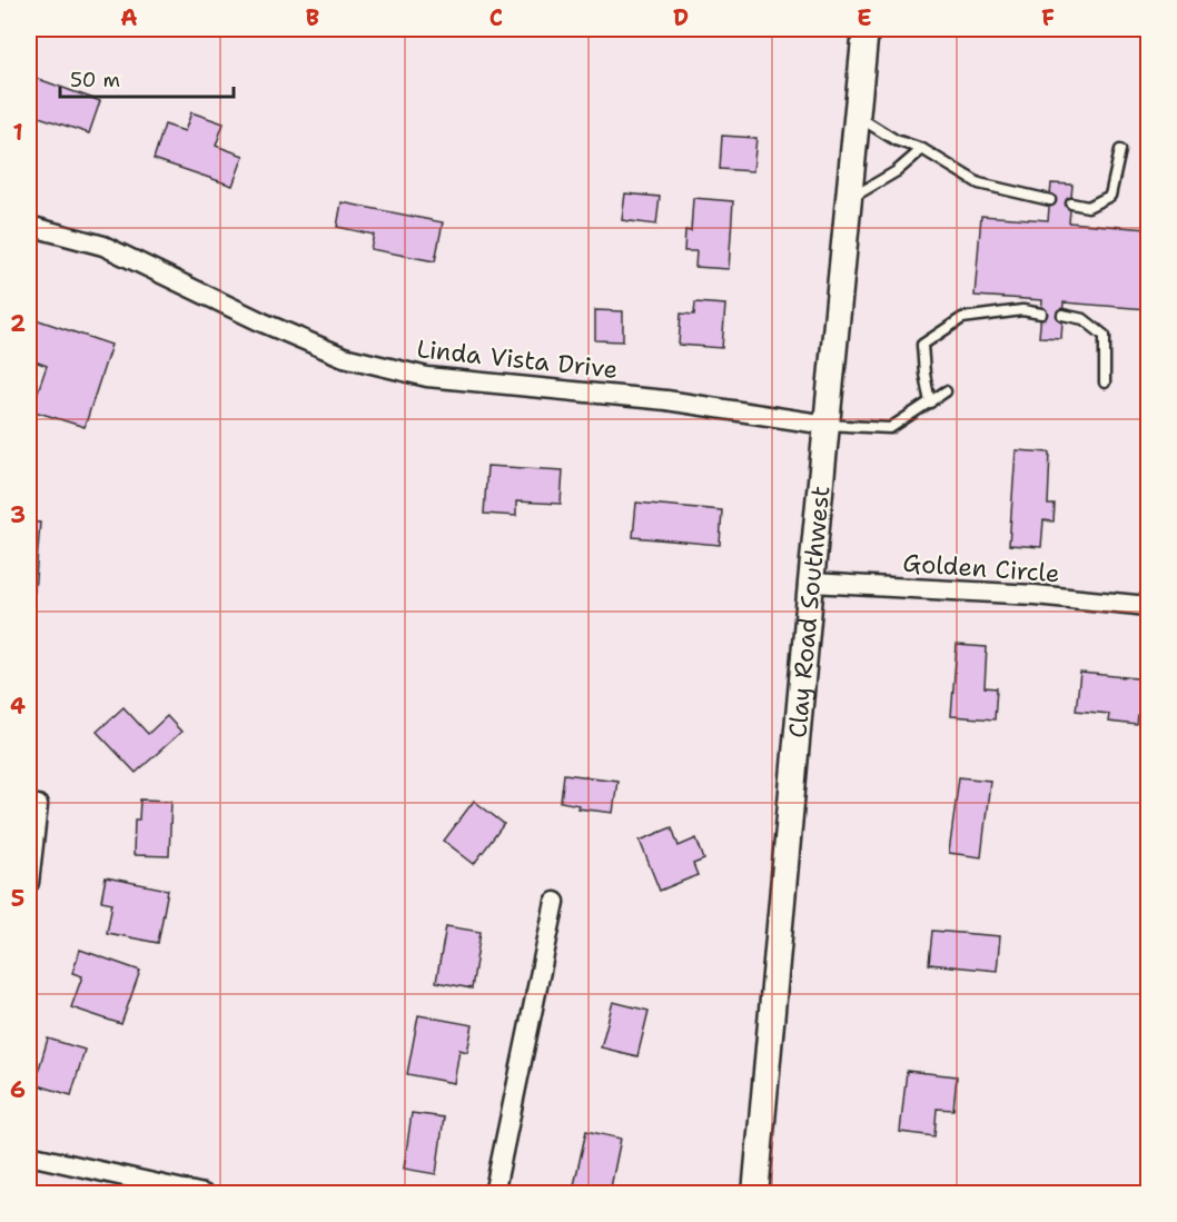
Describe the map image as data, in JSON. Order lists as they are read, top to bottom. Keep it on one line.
{"streets":{"street":["Linda Vista Drive","Golden Circle","Clay Road Southwest"]},"crossings":[["Linda Vista Drive","Clay Road Southwest"],["Golden Circle","Clay Road Southwest"]],"scale_bar":"50 m","grid":{"columns":["A","B","C","D","E","F"],"rows":["1","2","3","4","5","6"]}}
